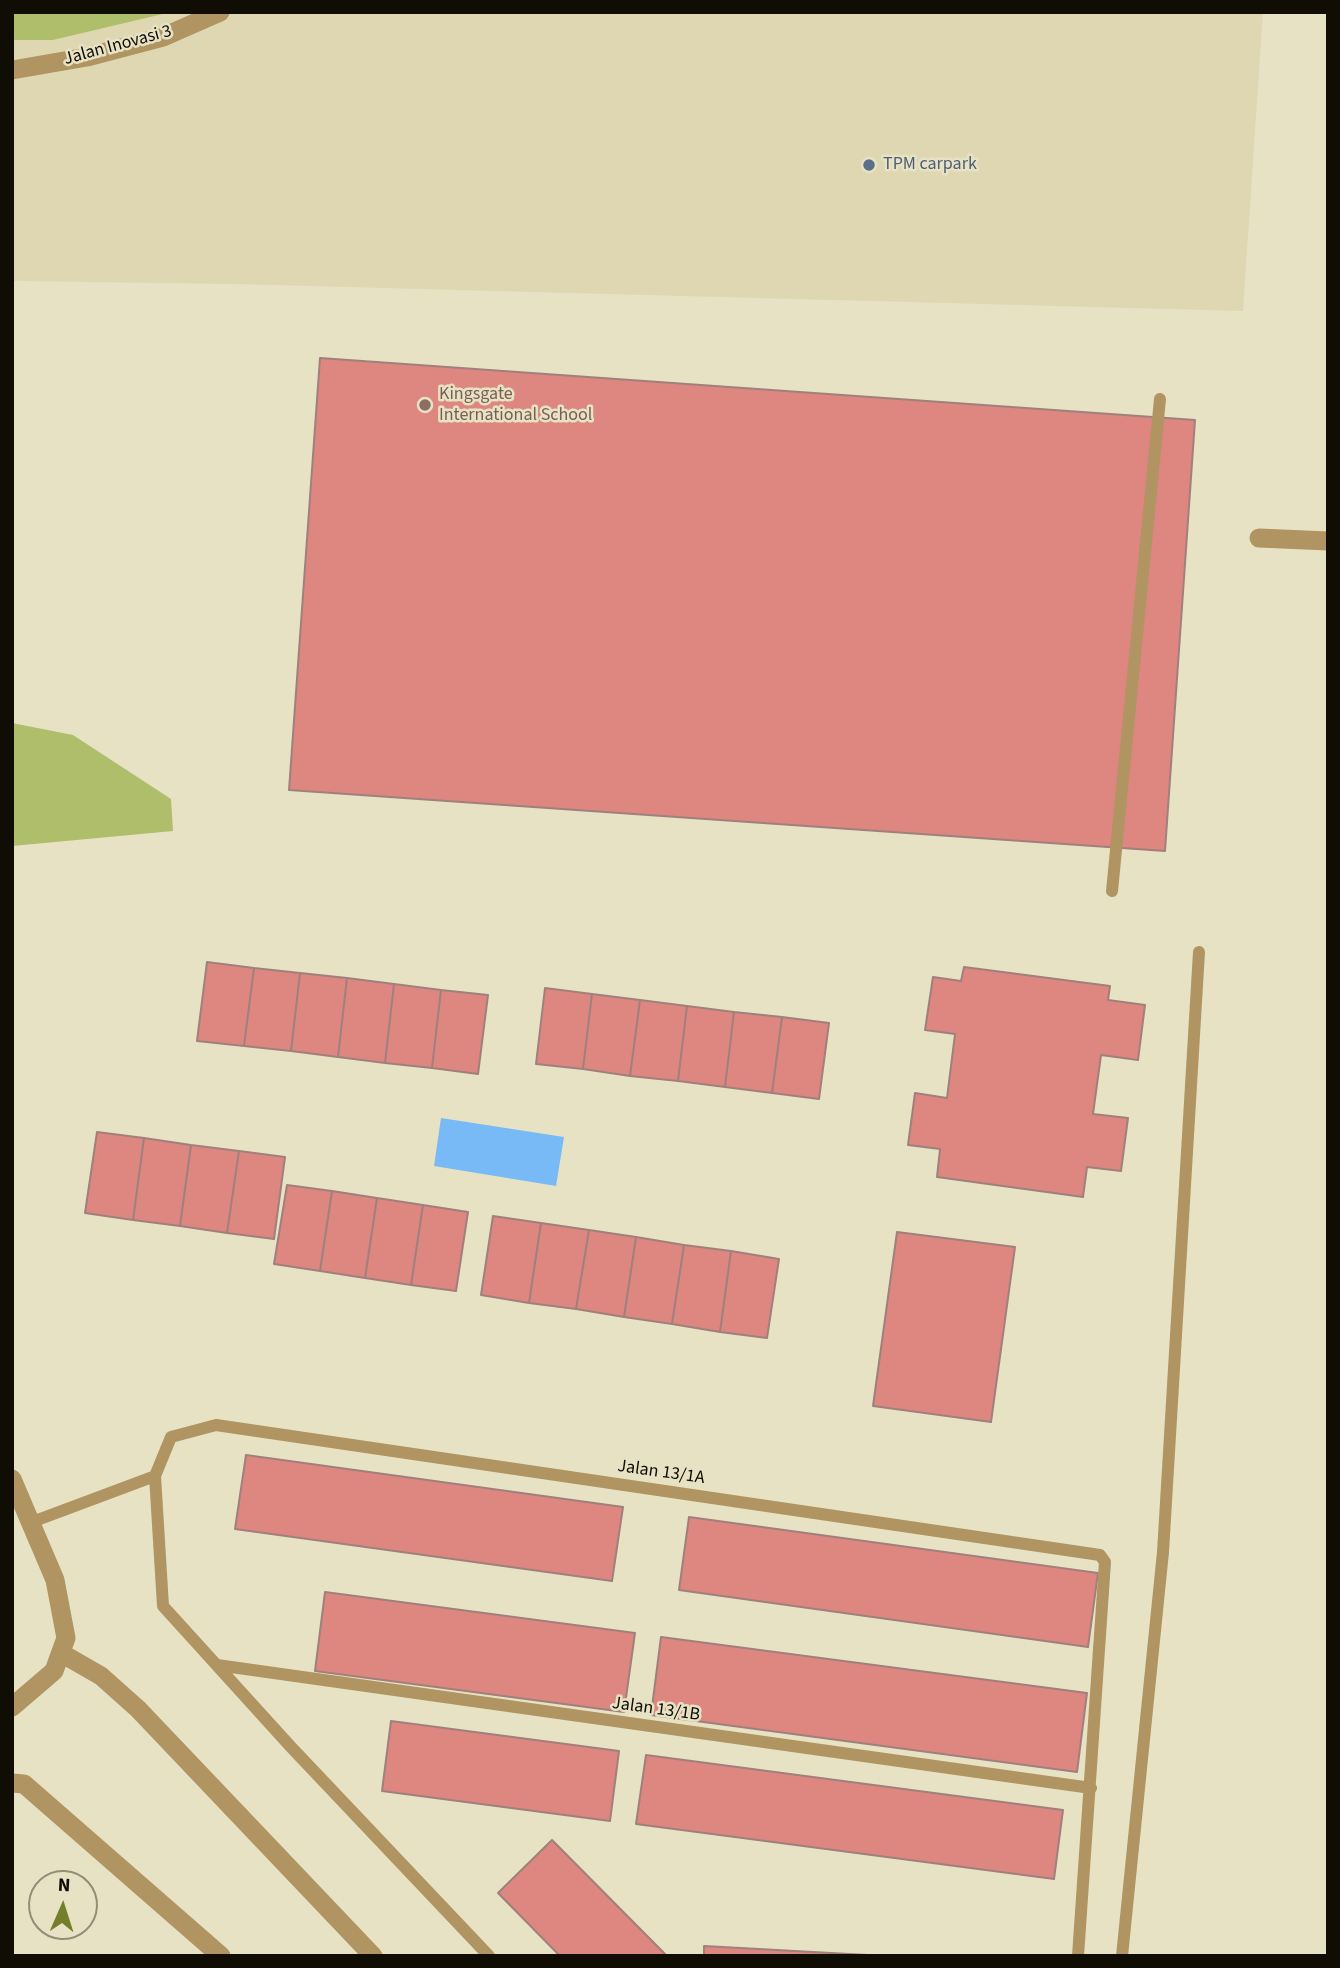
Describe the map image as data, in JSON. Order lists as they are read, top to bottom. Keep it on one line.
{"streets":{"street":["Jalan Inovasi 3"],"lane":["Jalan 13/1A","Jalan 13/1B"]},"crossings":[["Jalan 13/1A","Jalan 13/1B"]],"places":["TPM carpark","Kingsgate International School"],"north":"top"}
